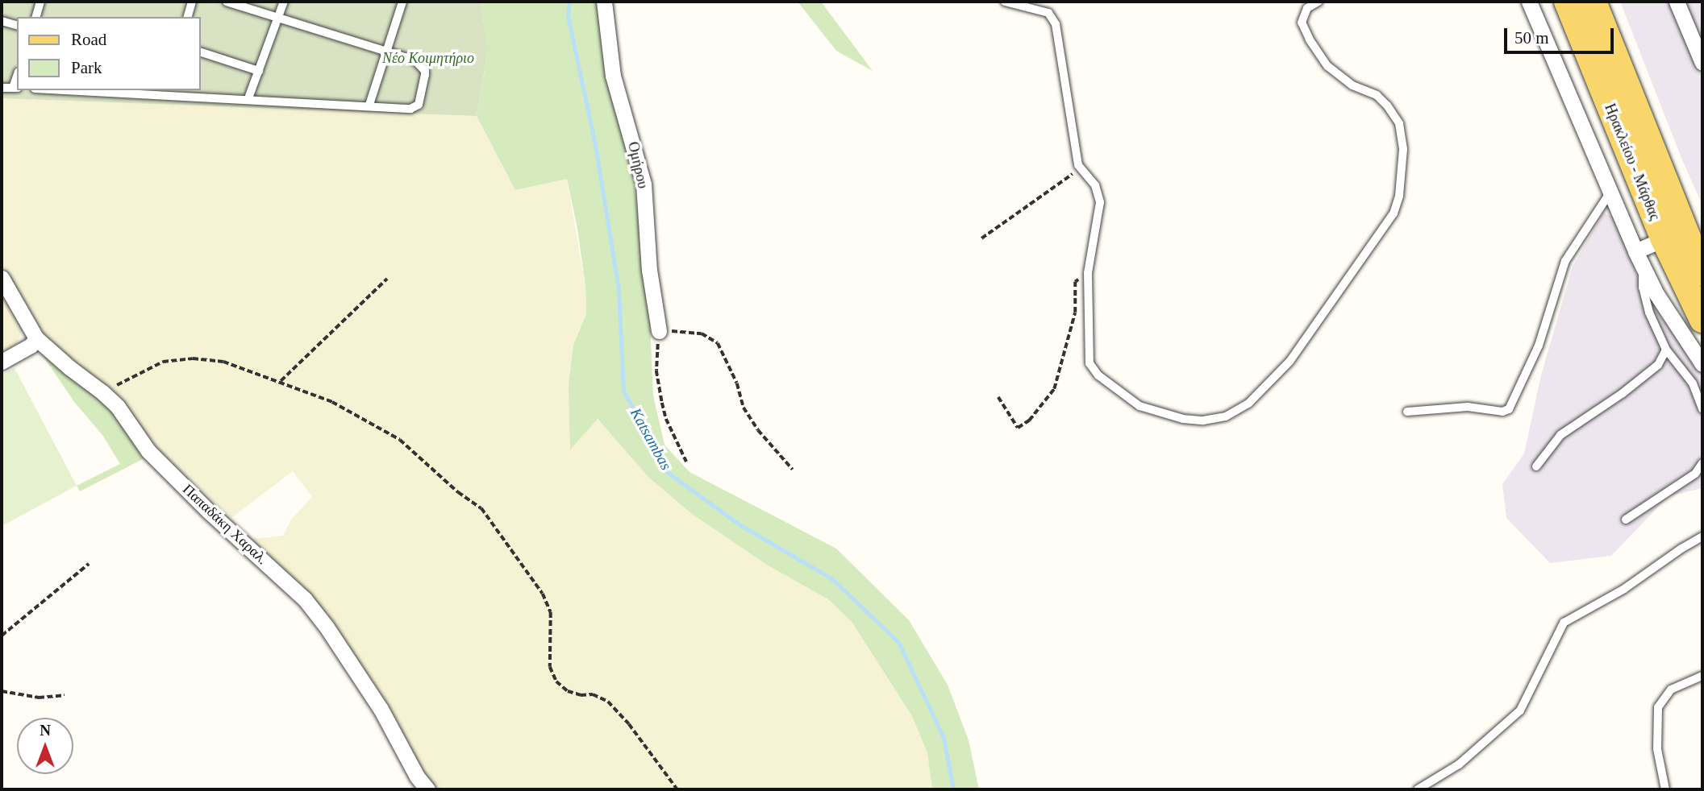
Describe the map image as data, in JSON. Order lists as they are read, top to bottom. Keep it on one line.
{"streets":{"main road":["Ηρακλείου - Μάρθας"],"street":["Ομήρου","Παπαδάκη Χαραλ."]},"water":["Katsambas"],"parks":["Νέο Κοιμητήριο"],"legend":["Road","Park"],"scale_bar":"50 m","north":"top"}
